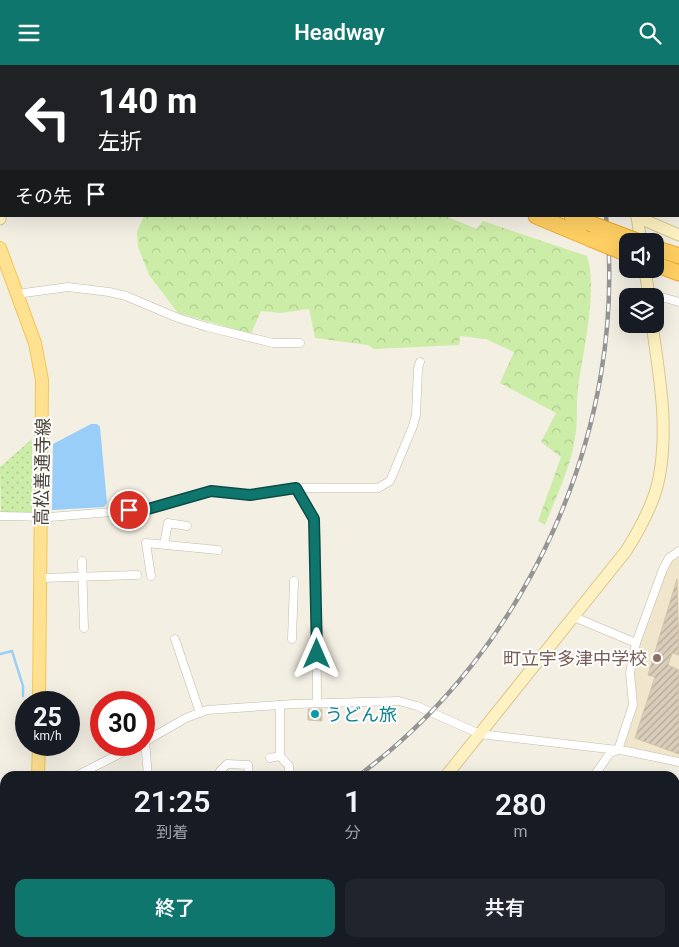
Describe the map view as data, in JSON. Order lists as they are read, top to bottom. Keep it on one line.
{"streets":{"main road":["高松善通寺線"]},"places":["町立宇多津中学校","うどん旅"],"page":{"header":"Headway","turn":["140 m","左折"],"then":"その先","speed":"25 km/h","limit":"30","eta":["21:25","到着","1","分","280","m"],"buttons":["終了","共有"]}}
